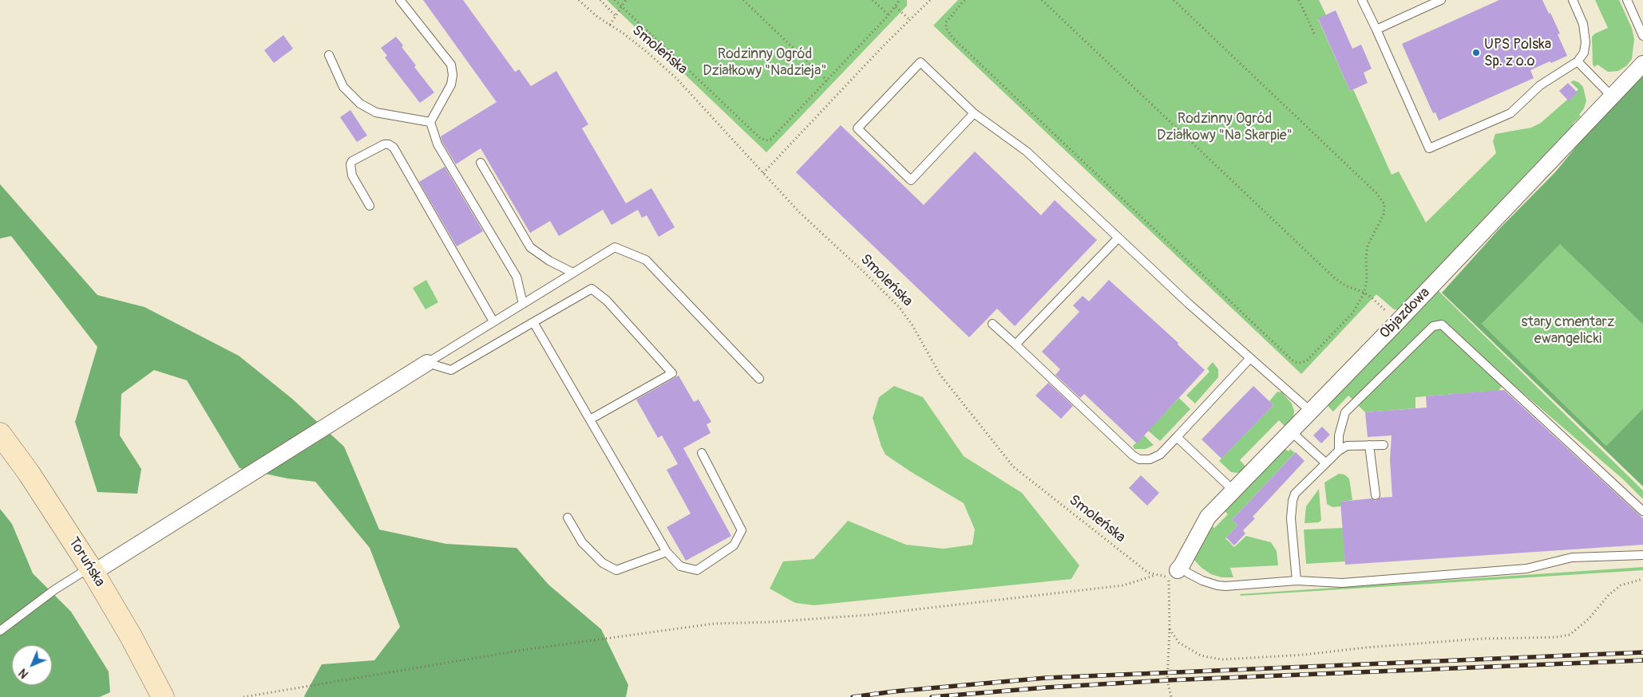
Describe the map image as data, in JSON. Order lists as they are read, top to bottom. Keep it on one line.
{"streets":{"street":["Objazdowa","Toruńska"],"path":["Smoleńska"]},"crossings":[["Smoleńska","Objazdowa"]],"parks":["Rodzinny Ogród Działkowy \"Nadzieja\"","Rodzinny Ogród Działkowy \"Na Skarpie\"","stary cmentarz ewangelicki"],"places":["UPS Polska Sp. z o.o"],"north":"bottom left"}
